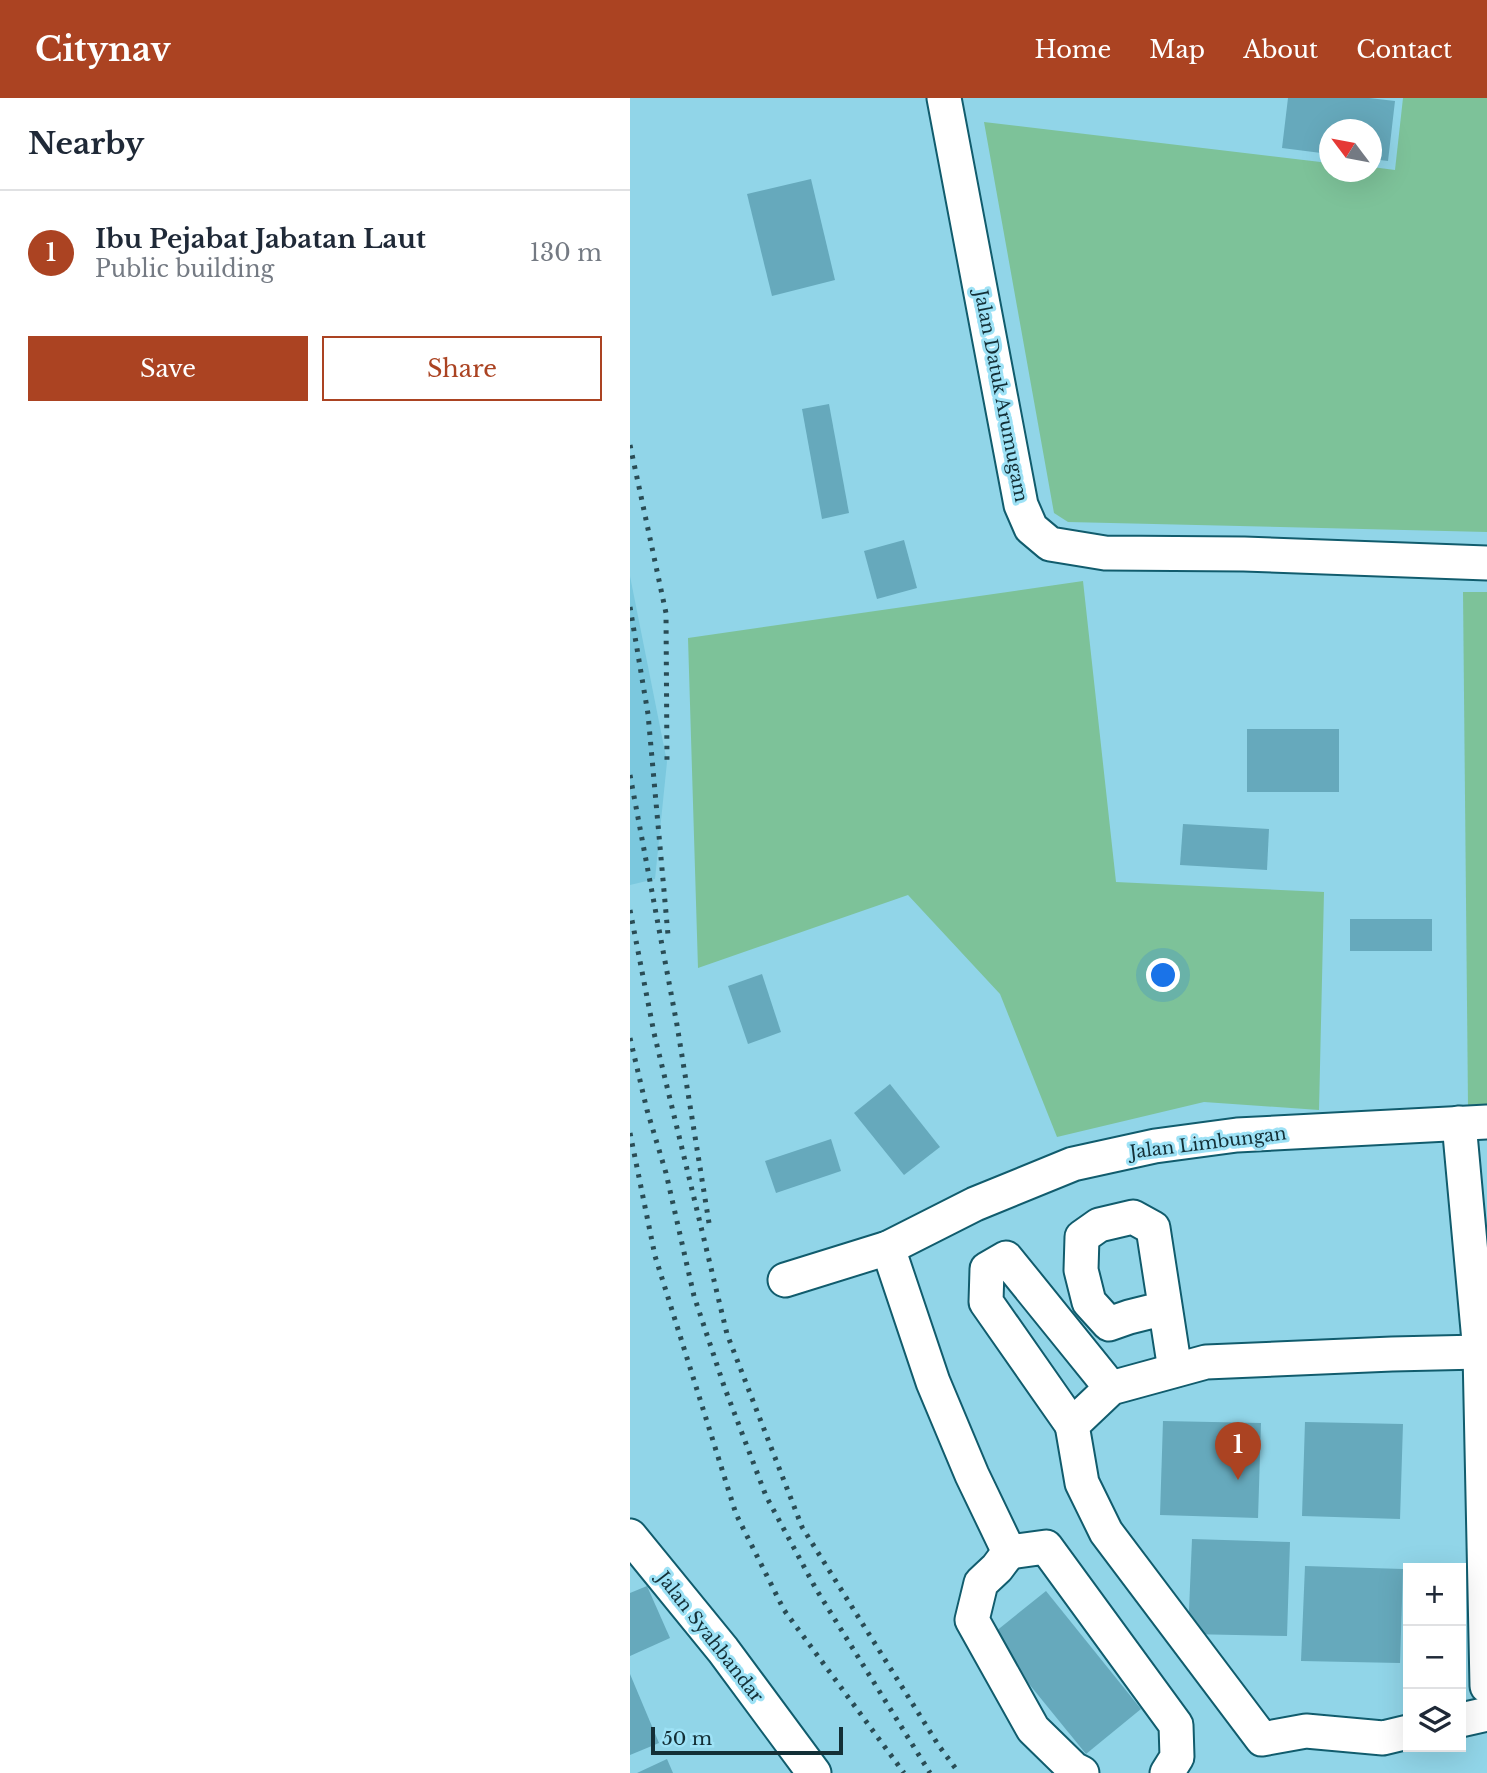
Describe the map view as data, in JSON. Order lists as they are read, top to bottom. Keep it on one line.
{"streets":{"street":["Jalan Datuk Arumugam","Jalan Limbungan","Jalan Syahbandar"]},"scale_bar":"50 m","north":"top left","page":{"header":"Citynav","nav":["Home","Map","About","Contact"],"heading":"Nearby","list":[{"mark":"1","name":"Ibu Pejabat Jabatan Laut","note":"Public building","value":"130 m"}],"buttons":["Save","Share"],"pins":"1","map_buttons":["+","−"],"scale":"50 m"}}
